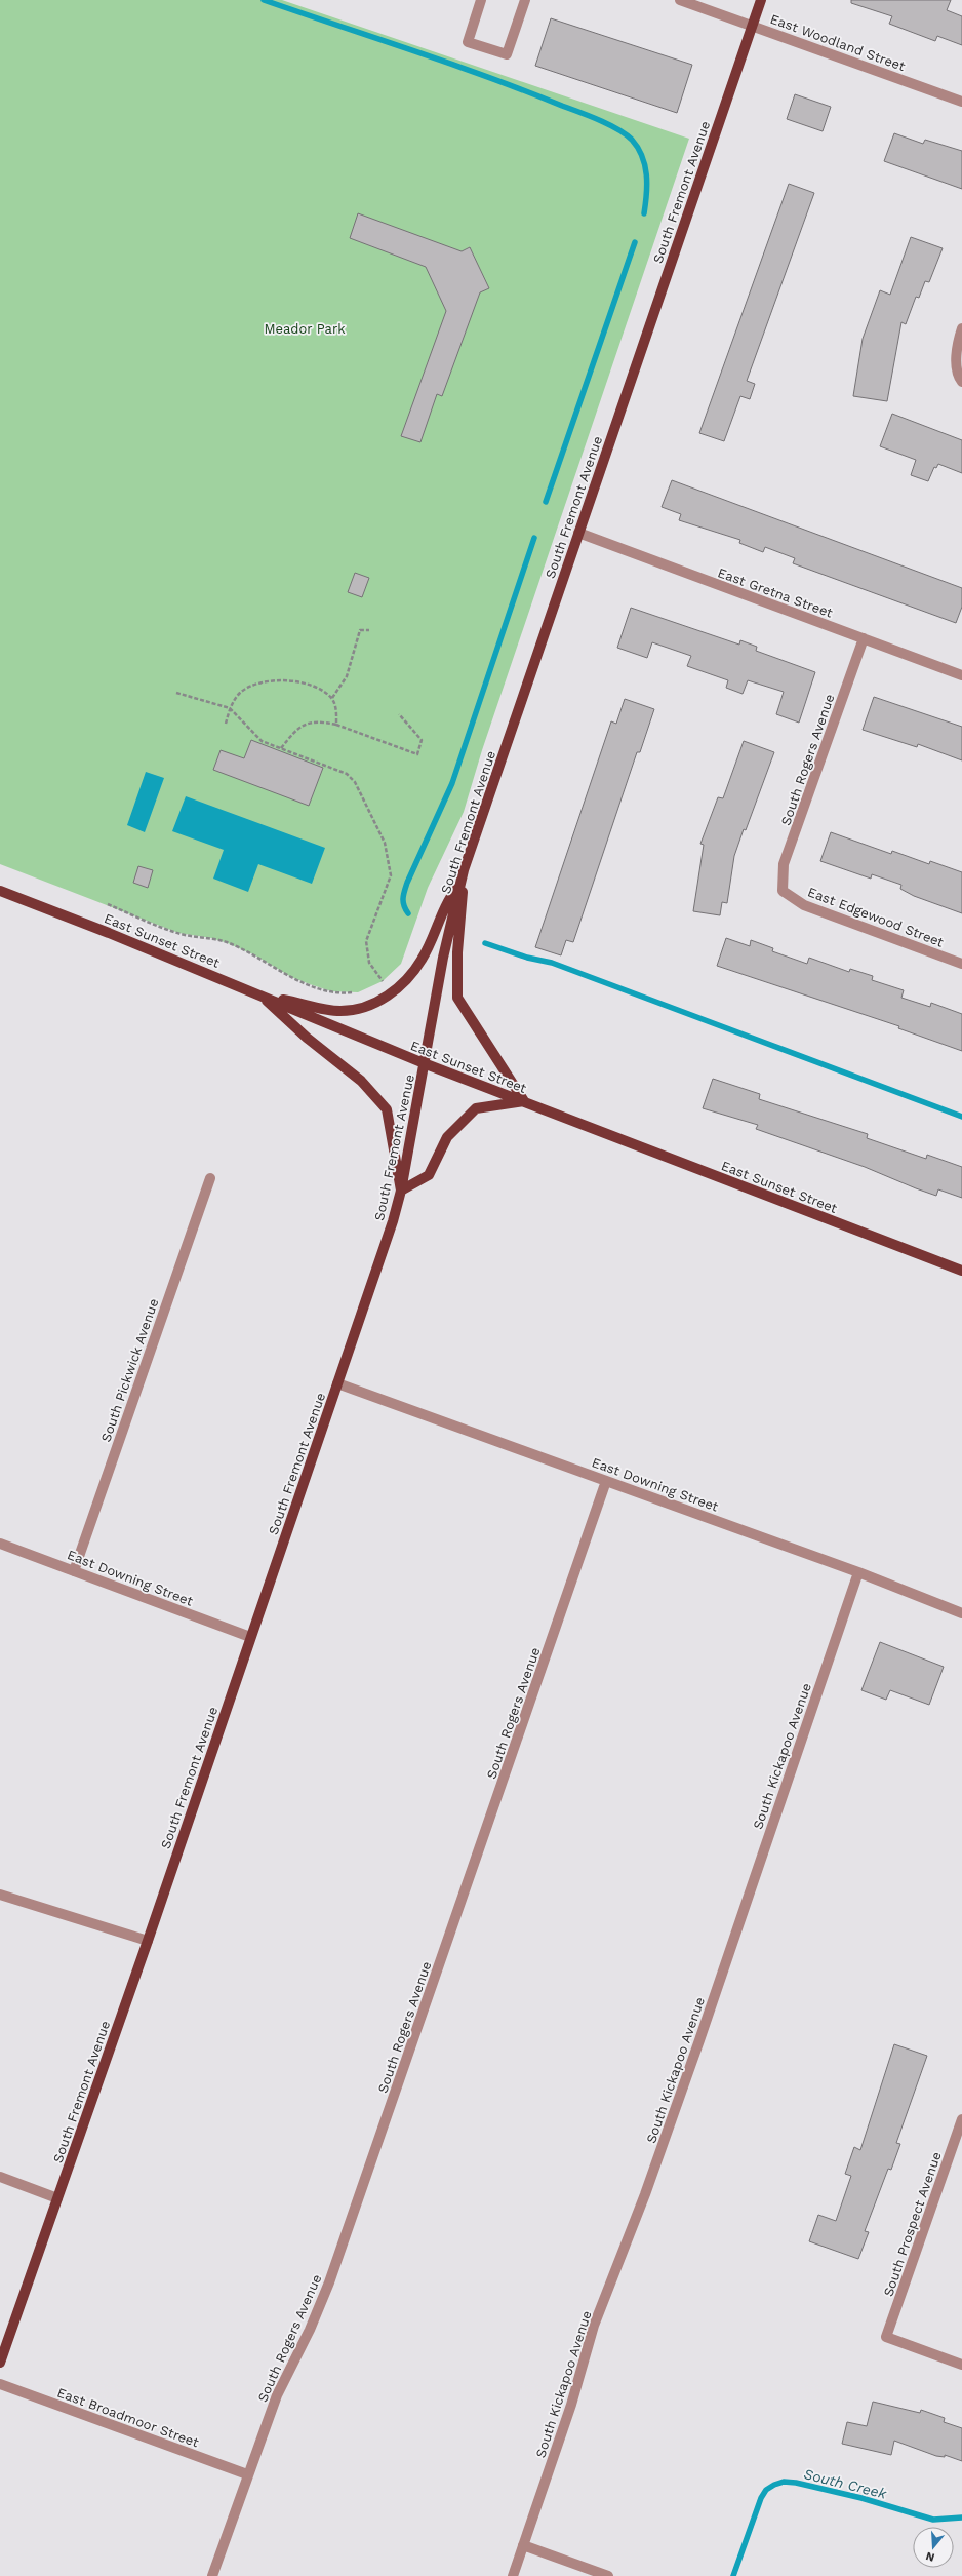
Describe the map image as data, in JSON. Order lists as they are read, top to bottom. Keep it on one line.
{"streets":{"main road":["South Fremont Avenue","East Sunset Street"],"street":["East Woodland Street","East Gretna Street","South Rogers Avenue","East Edgewood Street","South Pickwick Avenue","East Downing Street","South Kickapoo Avenue","South Prospect Avenue","East Broadmoor Street"]},"crossings":[["East Woodland Street","South Fremont Avenue"],["South Fremont Avenue","East Gretna Street"],["South Fremont Avenue","East Sunset Street"],["South Fremont Avenue","East Downing Street"],["East Gretna Street","South Rogers Avenue"],["South Rogers Avenue","East Edgewood Street"],["South Rogers Avenue","East Downing Street"],["South Rogers Avenue","East Broadmoor Street"],["South Pickwick Avenue","East Downing Street"],["East Downing Street","South Kickapoo Avenue"]],"water":["South Creek"],"parks":["Meador Park"],"north":"bottom"}
